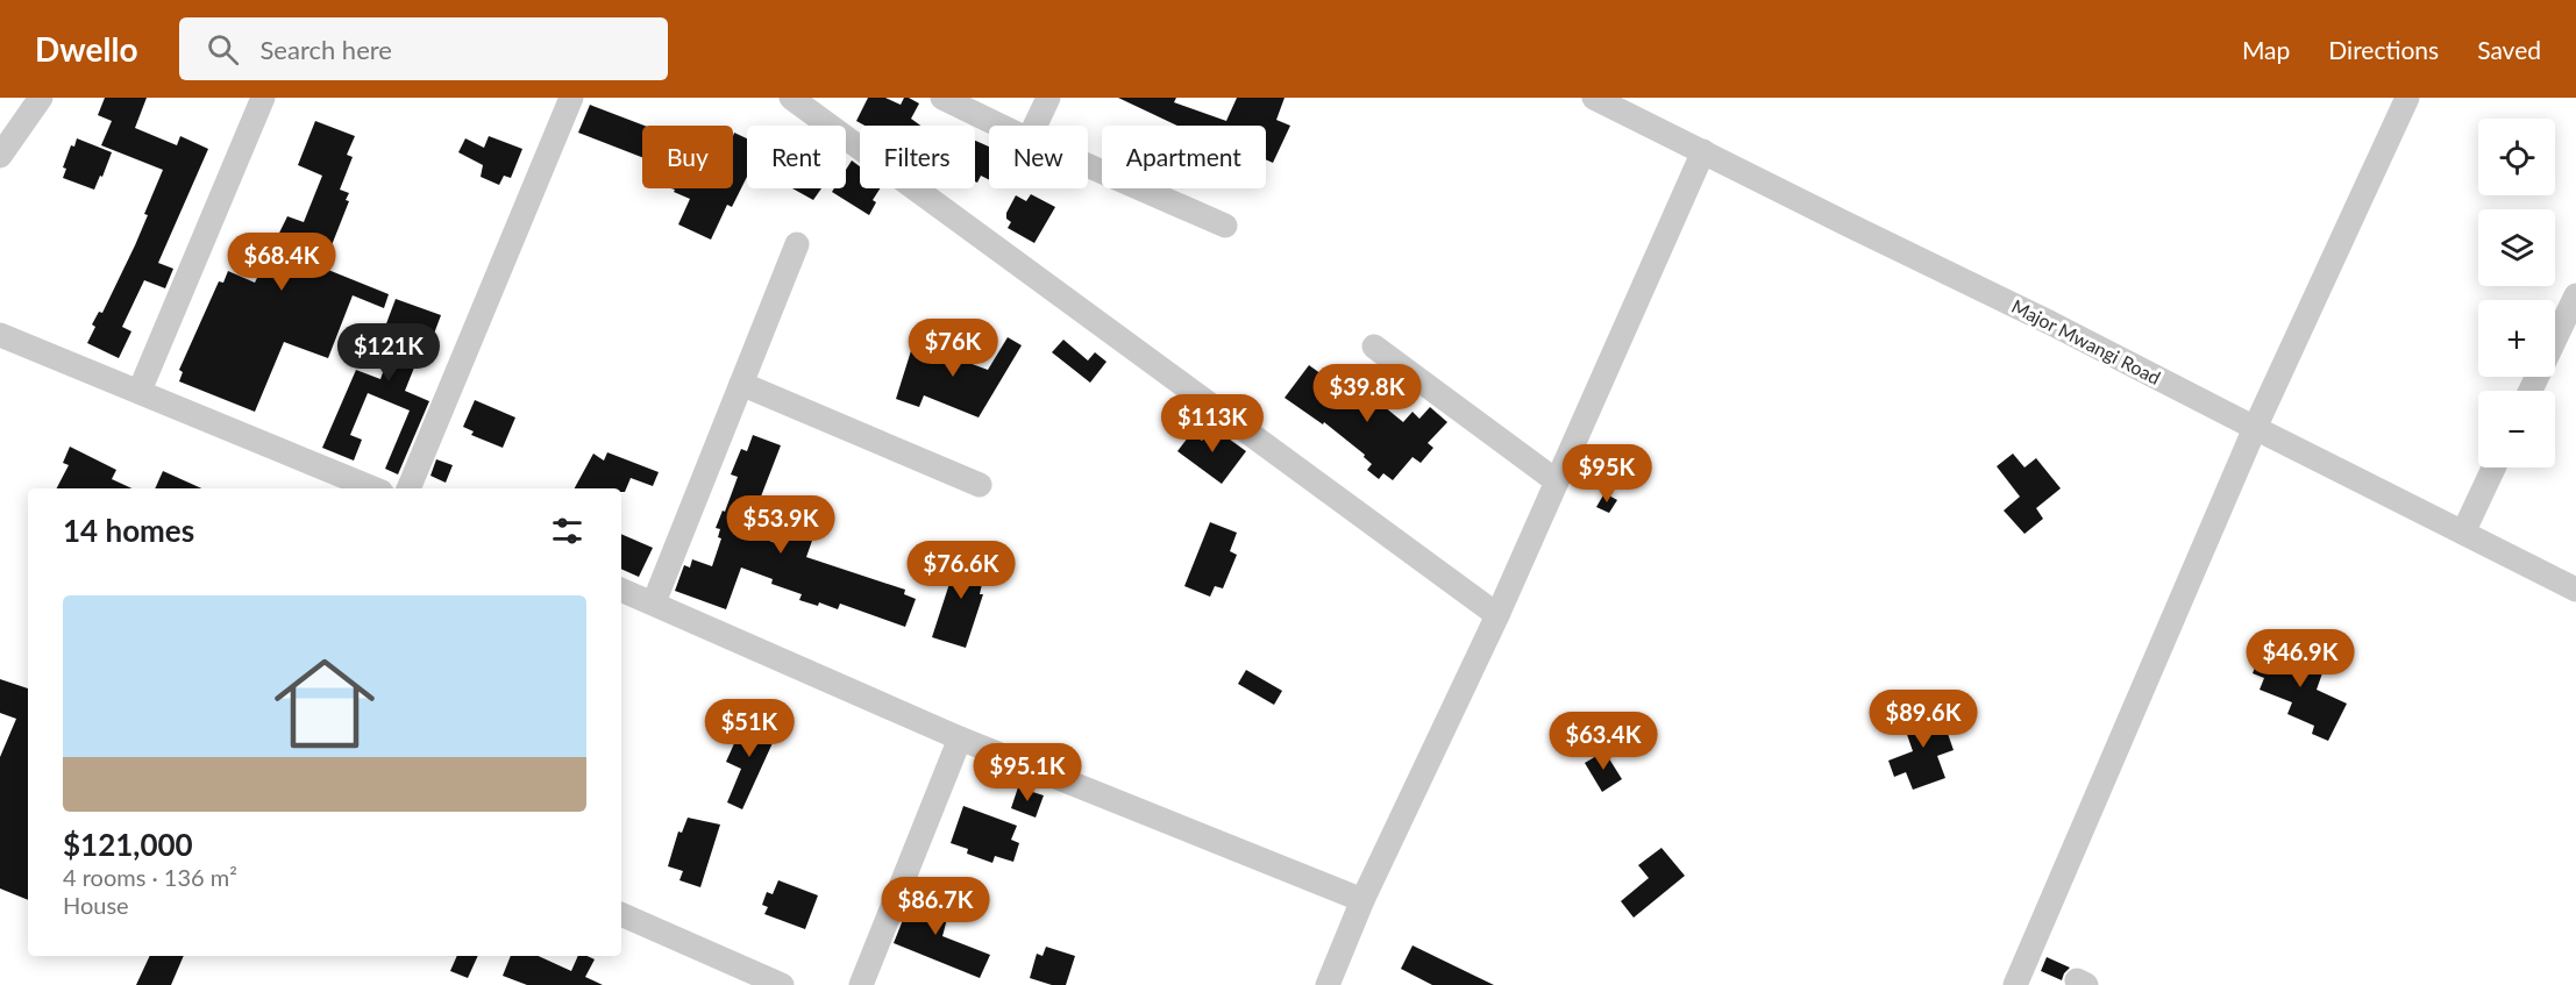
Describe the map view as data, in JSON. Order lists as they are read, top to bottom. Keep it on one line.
{"streets":{"street":["Major Mwangi Road"]},"page":{"header":"Dwello","search":"Search here","nav":["Map","Directions","Saved"],"map_buttons":["+","−"],"chip":["Buy","Rent","Filters","New","Apartment"],"price":["$68.4K","$76K","$121K","$39.8K","$113K","$95K","$53.9K","$76.6K","$46.9K","$89.6K","$51K","$63.4K","$95.1K","$86.7K"],"heading":"14 homes","list":[{"name":"$121,000","note":"4 rooms · 136 m² · House"}]}}
